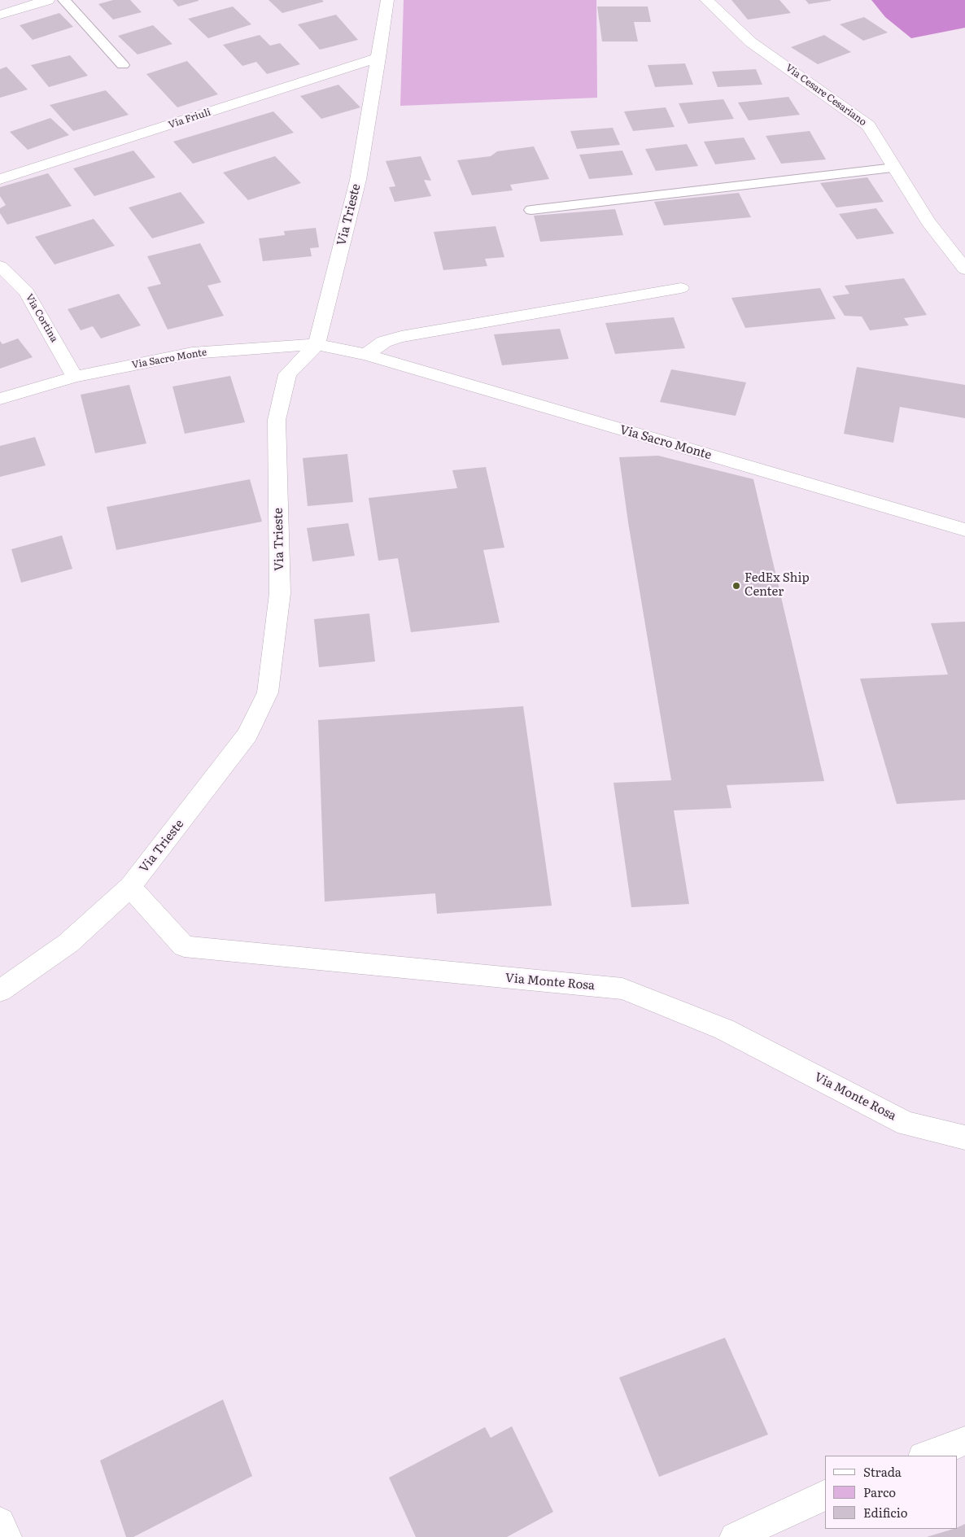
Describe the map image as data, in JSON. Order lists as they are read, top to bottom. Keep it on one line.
{"streets":{"street":["Via Cesare Cesariano","Via Friuli","Via Trieste","Via Cortina","Via Sacro Monte","Via Monte Rosa"]},"crossings":[["Via Friuli","Via Trieste"],["Via Trieste","Via Sacro Monte"],["Via Trieste","Via Monte Rosa"],["Via Cortina","Via Sacro Monte"]],"places":["FedEx Ship Center"],"legend":["Strada","Parco","Edificio"]}
